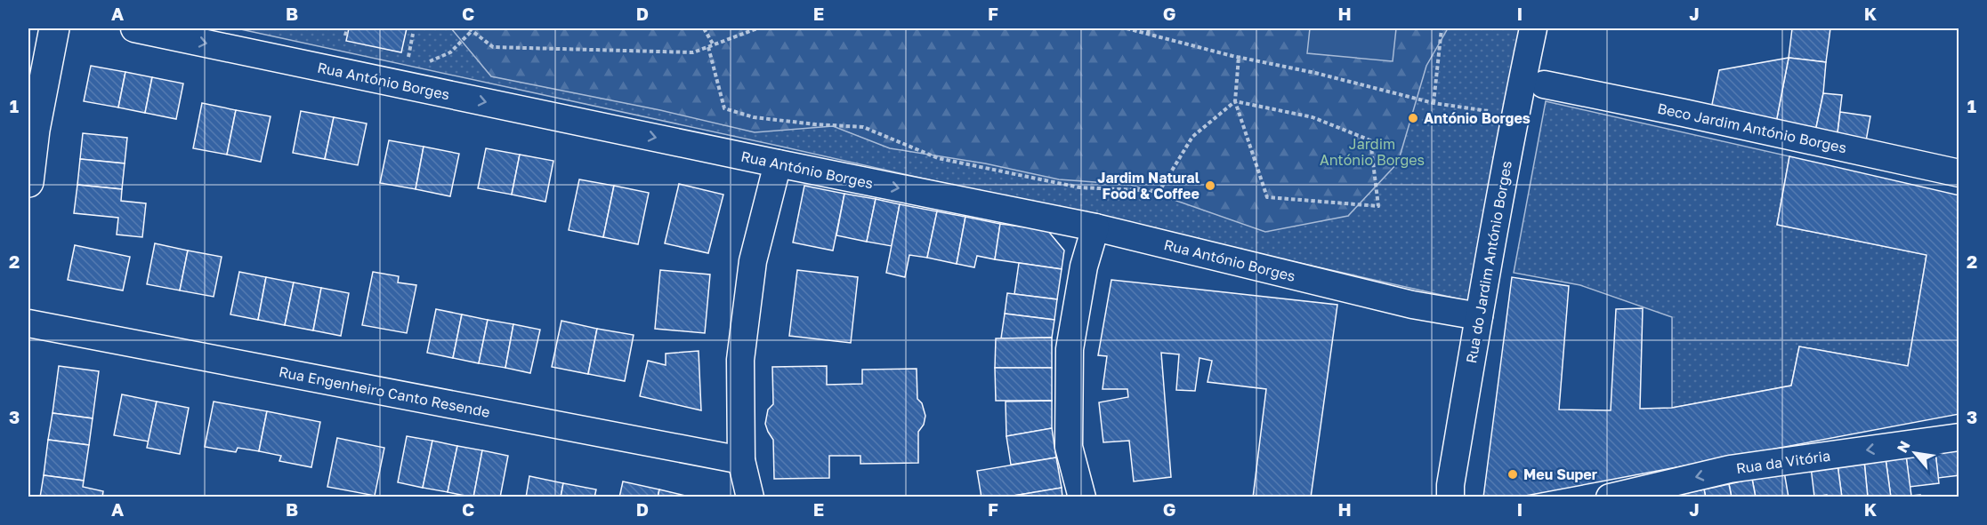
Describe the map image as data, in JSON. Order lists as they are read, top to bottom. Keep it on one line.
{"streets":{"street":["Rua António Borges","Beco Jardim António Borges","Rua do Jardim António Borges","Rua Engenheiro Canto Resende","Rua da Vitória"]},"crossings":[["Rua António Borges","Rua do Jardim António Borges"]],"one_way":["Rua António Borges","Rua da Vitória"],"parks":["Jardim António Borges"],"places":["António Borges","Jardim Natural Food & Coffee","Meu Super"],"north":"top left","grid":{"columns":["A","B","C","D","E","F","G","H","I","J","K"],"rows":["1","2","3"]}}
